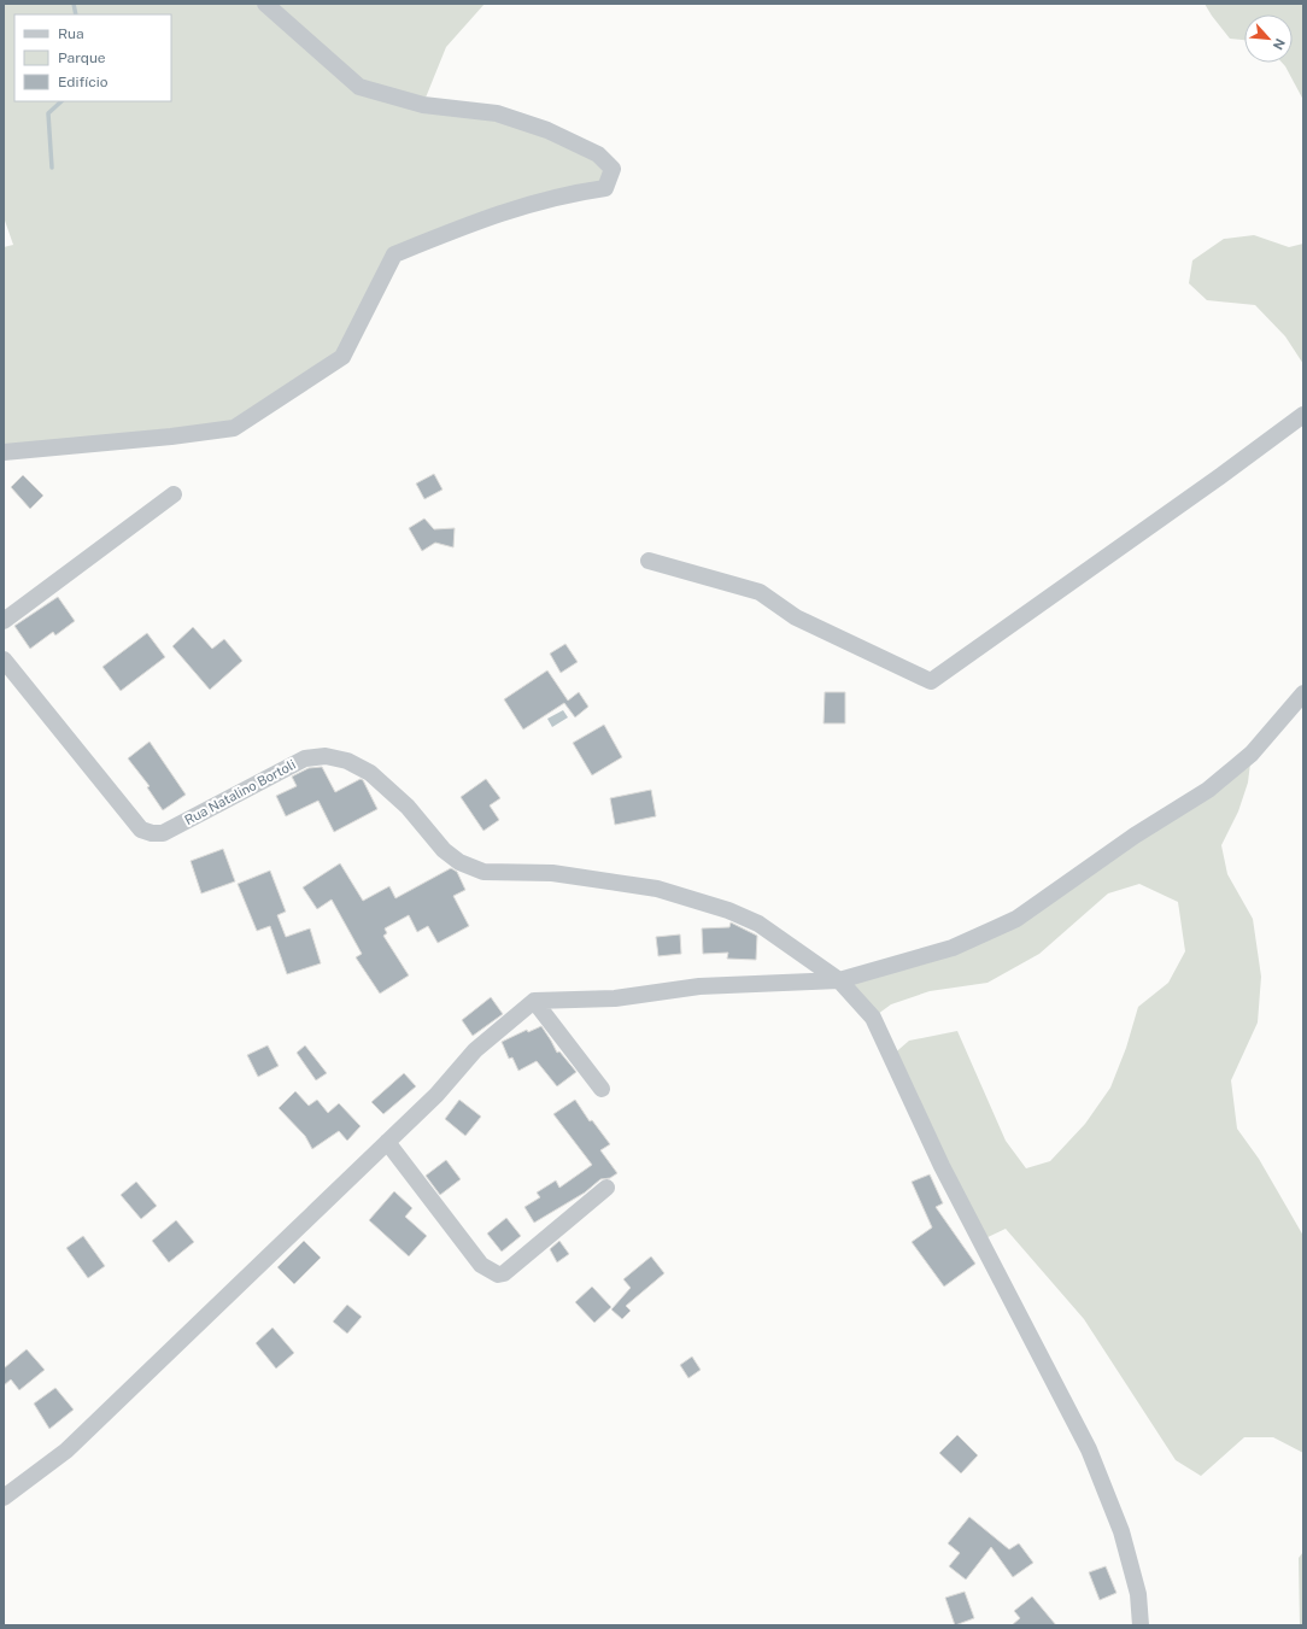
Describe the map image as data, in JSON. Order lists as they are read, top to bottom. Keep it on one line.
{"streets":{"street":["Rua Natalino Bortoli"]},"legend":["Rua","Parque","Edifício"],"north":"bottom right"}
